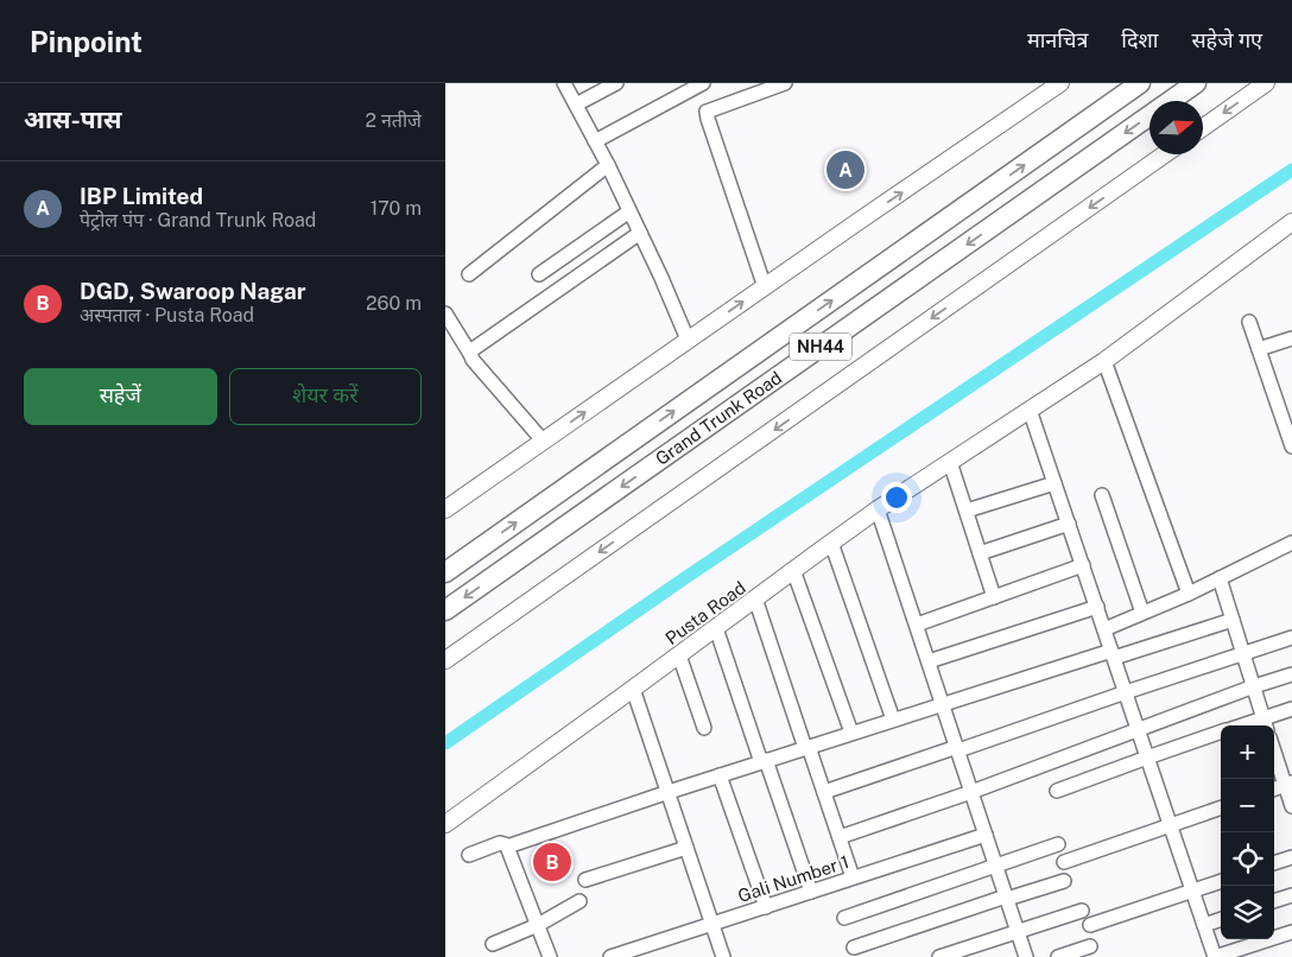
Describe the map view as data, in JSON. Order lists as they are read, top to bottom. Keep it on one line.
{"streets":{"highway":["NH44","Grand Trunk Road"],"main road":["Pusta Road"],"street":["Gali Number 1"]},"north":"right","page":{"header":"Pinpoint","nav":["मानचित्र","दिशा","सहेजे गए"],"heading":["आस-पास","2 नतीजे"],"pins":["A","B"],"list":[{"mark":"A","name":"IBP Limited","note":"पेट्रोल पंप · Grand Trunk Road","value":"170 m"},{"mark":"B","name":"DGD, Swaroop Nagar","note":"अस्पताल · Pusta Road","value":"260 m"}],"buttons":["सहेजें","शेयर करें"],"map_buttons":["+","−"]}}
